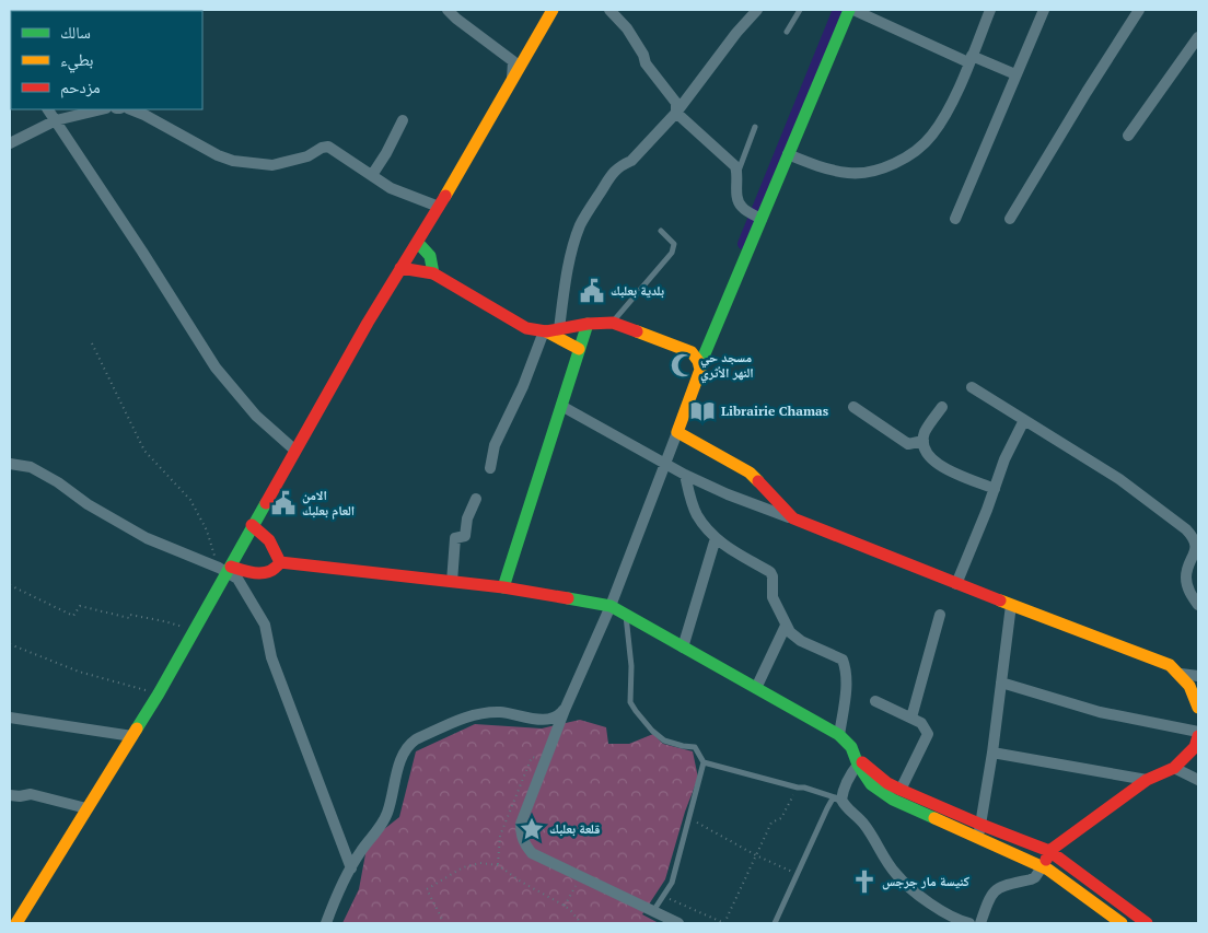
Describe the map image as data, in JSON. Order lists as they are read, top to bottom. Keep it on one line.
{"places":{"public building":["بلدية بعلبك","الامن العام بعلبك"],"mosque":["مسجد حي النهر الأثري"],"library":["Librairie Chamas"],"place":["قلعة بعلبك"],"church":["كنيسة مار جرجس"]},"legend":["سالك","بطيء","مزدحم"]}
